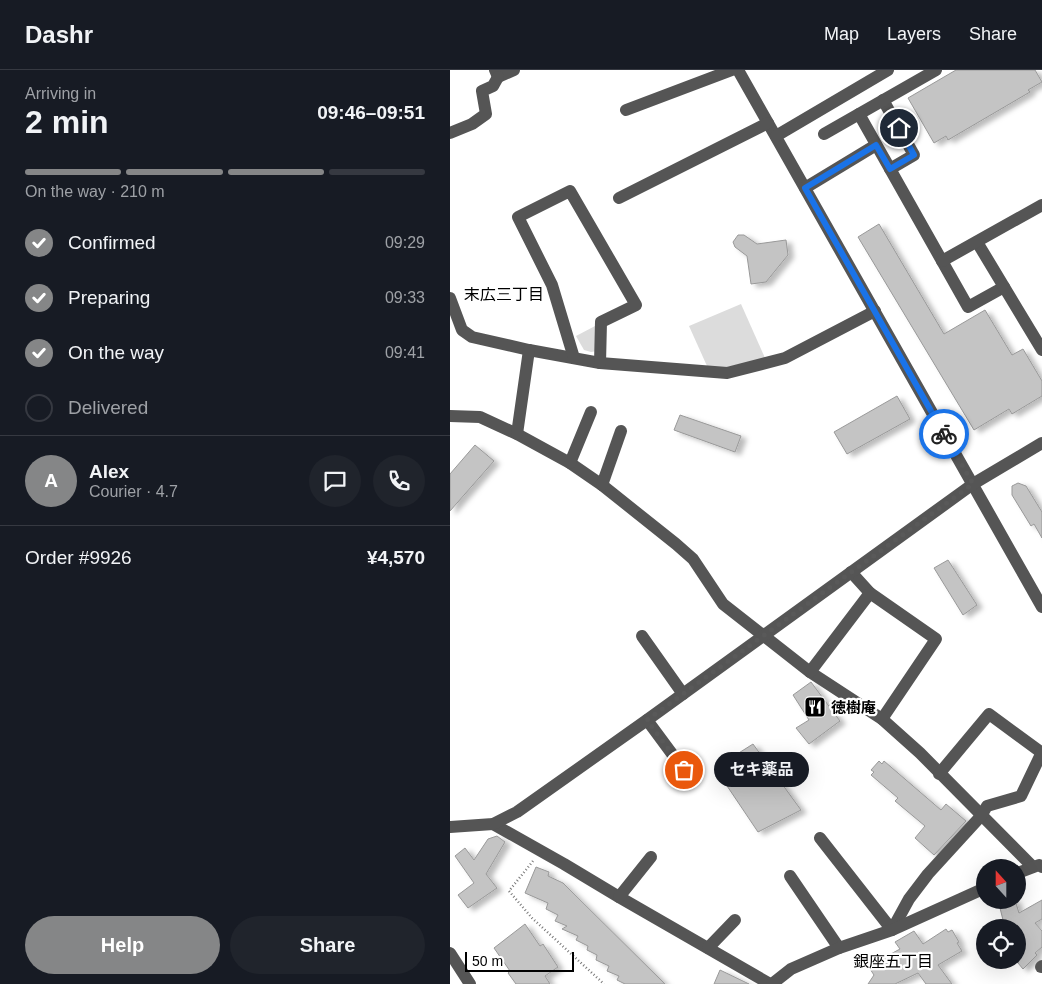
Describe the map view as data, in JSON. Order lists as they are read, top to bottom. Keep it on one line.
{"districts":["末広三丁目","銀座五丁目"],"places":{"restaurant":["徳樹庵"],"other":["セキ薬品"]},"scale_bar":"50 m","north":"top","page":{"header":"Dashr","nav":["Map","Layers","Share"],"heading":["2 min","Arriving in","09:46–09:51"],"panel":["Alex","Courier · 4.7","Order #9926","¥4,570"],"bar":"On the way · 210 m","list":[["Confirmed","09:29"],["Preparing","09:33"],["On the way","09:41"],"Delivered"],"round":"A","bubble":"セキ薬品","buttons":["Help","Share"],"scale":"50 m"}}
